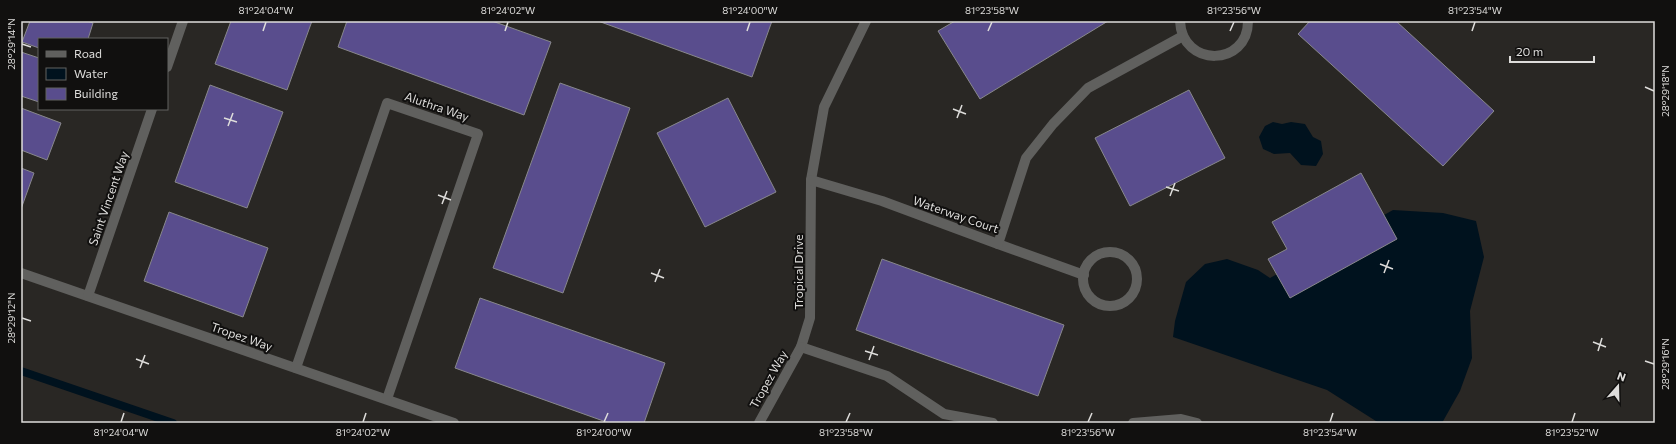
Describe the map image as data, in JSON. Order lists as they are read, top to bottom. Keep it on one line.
{"streets":{"street":["Aluthra Way","Saint Vincent Way","Waterway Court","Tropical Drive","Tropez Way"]},"crossings":[["Aluthra Way","Tropez Way"],["Saint Vincent Way","Tropez Way"],["Waterway Court","Tropical Drive"],["Tropical Drive","Tropez Way"]],"legend":["Road","Water","Building"],"scale_bar":"20 m","north":"top","coordinates":["81°24'04\"W","81°24'02\"W","81°24'00\"W","81°23'58\"W","81°23'56\"W","81°23'54\"W","28°29'14\"N","28°29'18\"N","28°29'12\"N","28°29'16\"N","81°23'52\"W"]}
